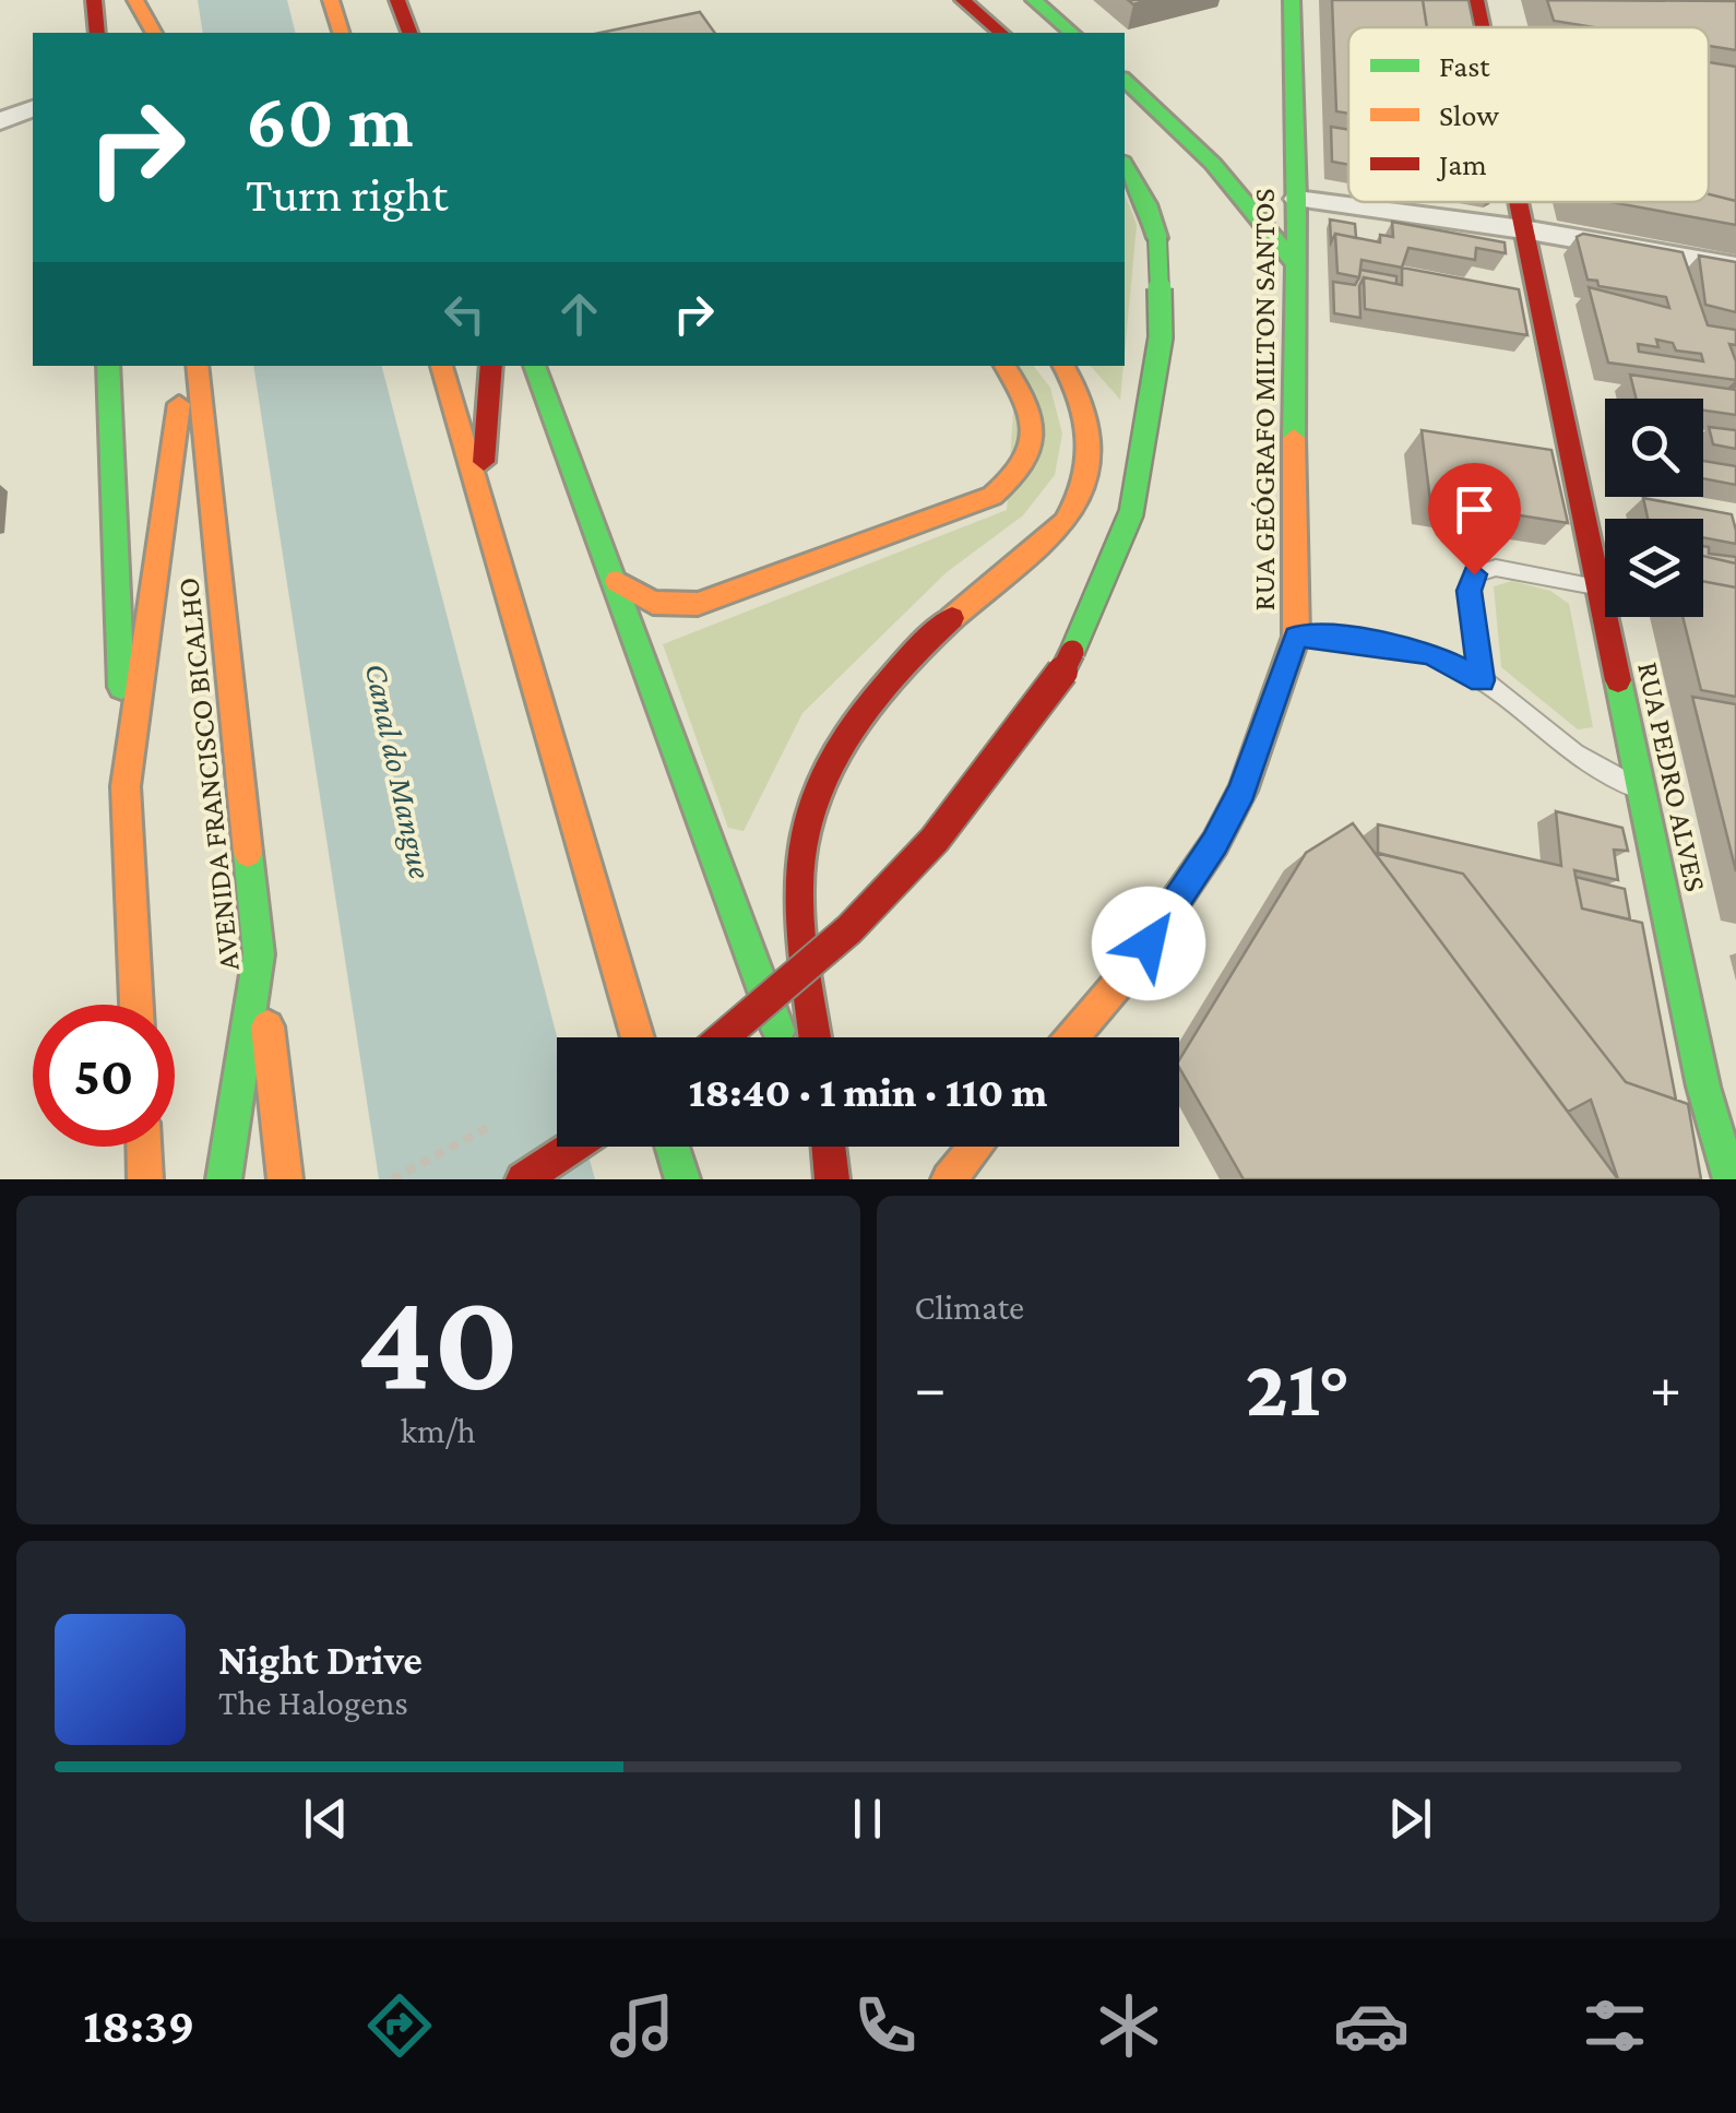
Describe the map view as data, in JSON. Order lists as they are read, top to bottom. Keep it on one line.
{"streets":{"main road":["RUA GEÓGRAFO MILTON SANTOS","AVENIDA FRANCISCO BICALHO","RUA PEDRO ALVES"]},"water":["Canal do Mangue"],"legend":["Fast","Slow","Jam"],"page":{"turn":["60 m","Turn right"],"limit":"50","trip":"18:40 · 1 min · 110 m","tile":[["40","km/h"],"Climate"],"heat":["−","21°","+"],"song":["Night Drive","The Halogens"],"tabs":"18:39"}}
